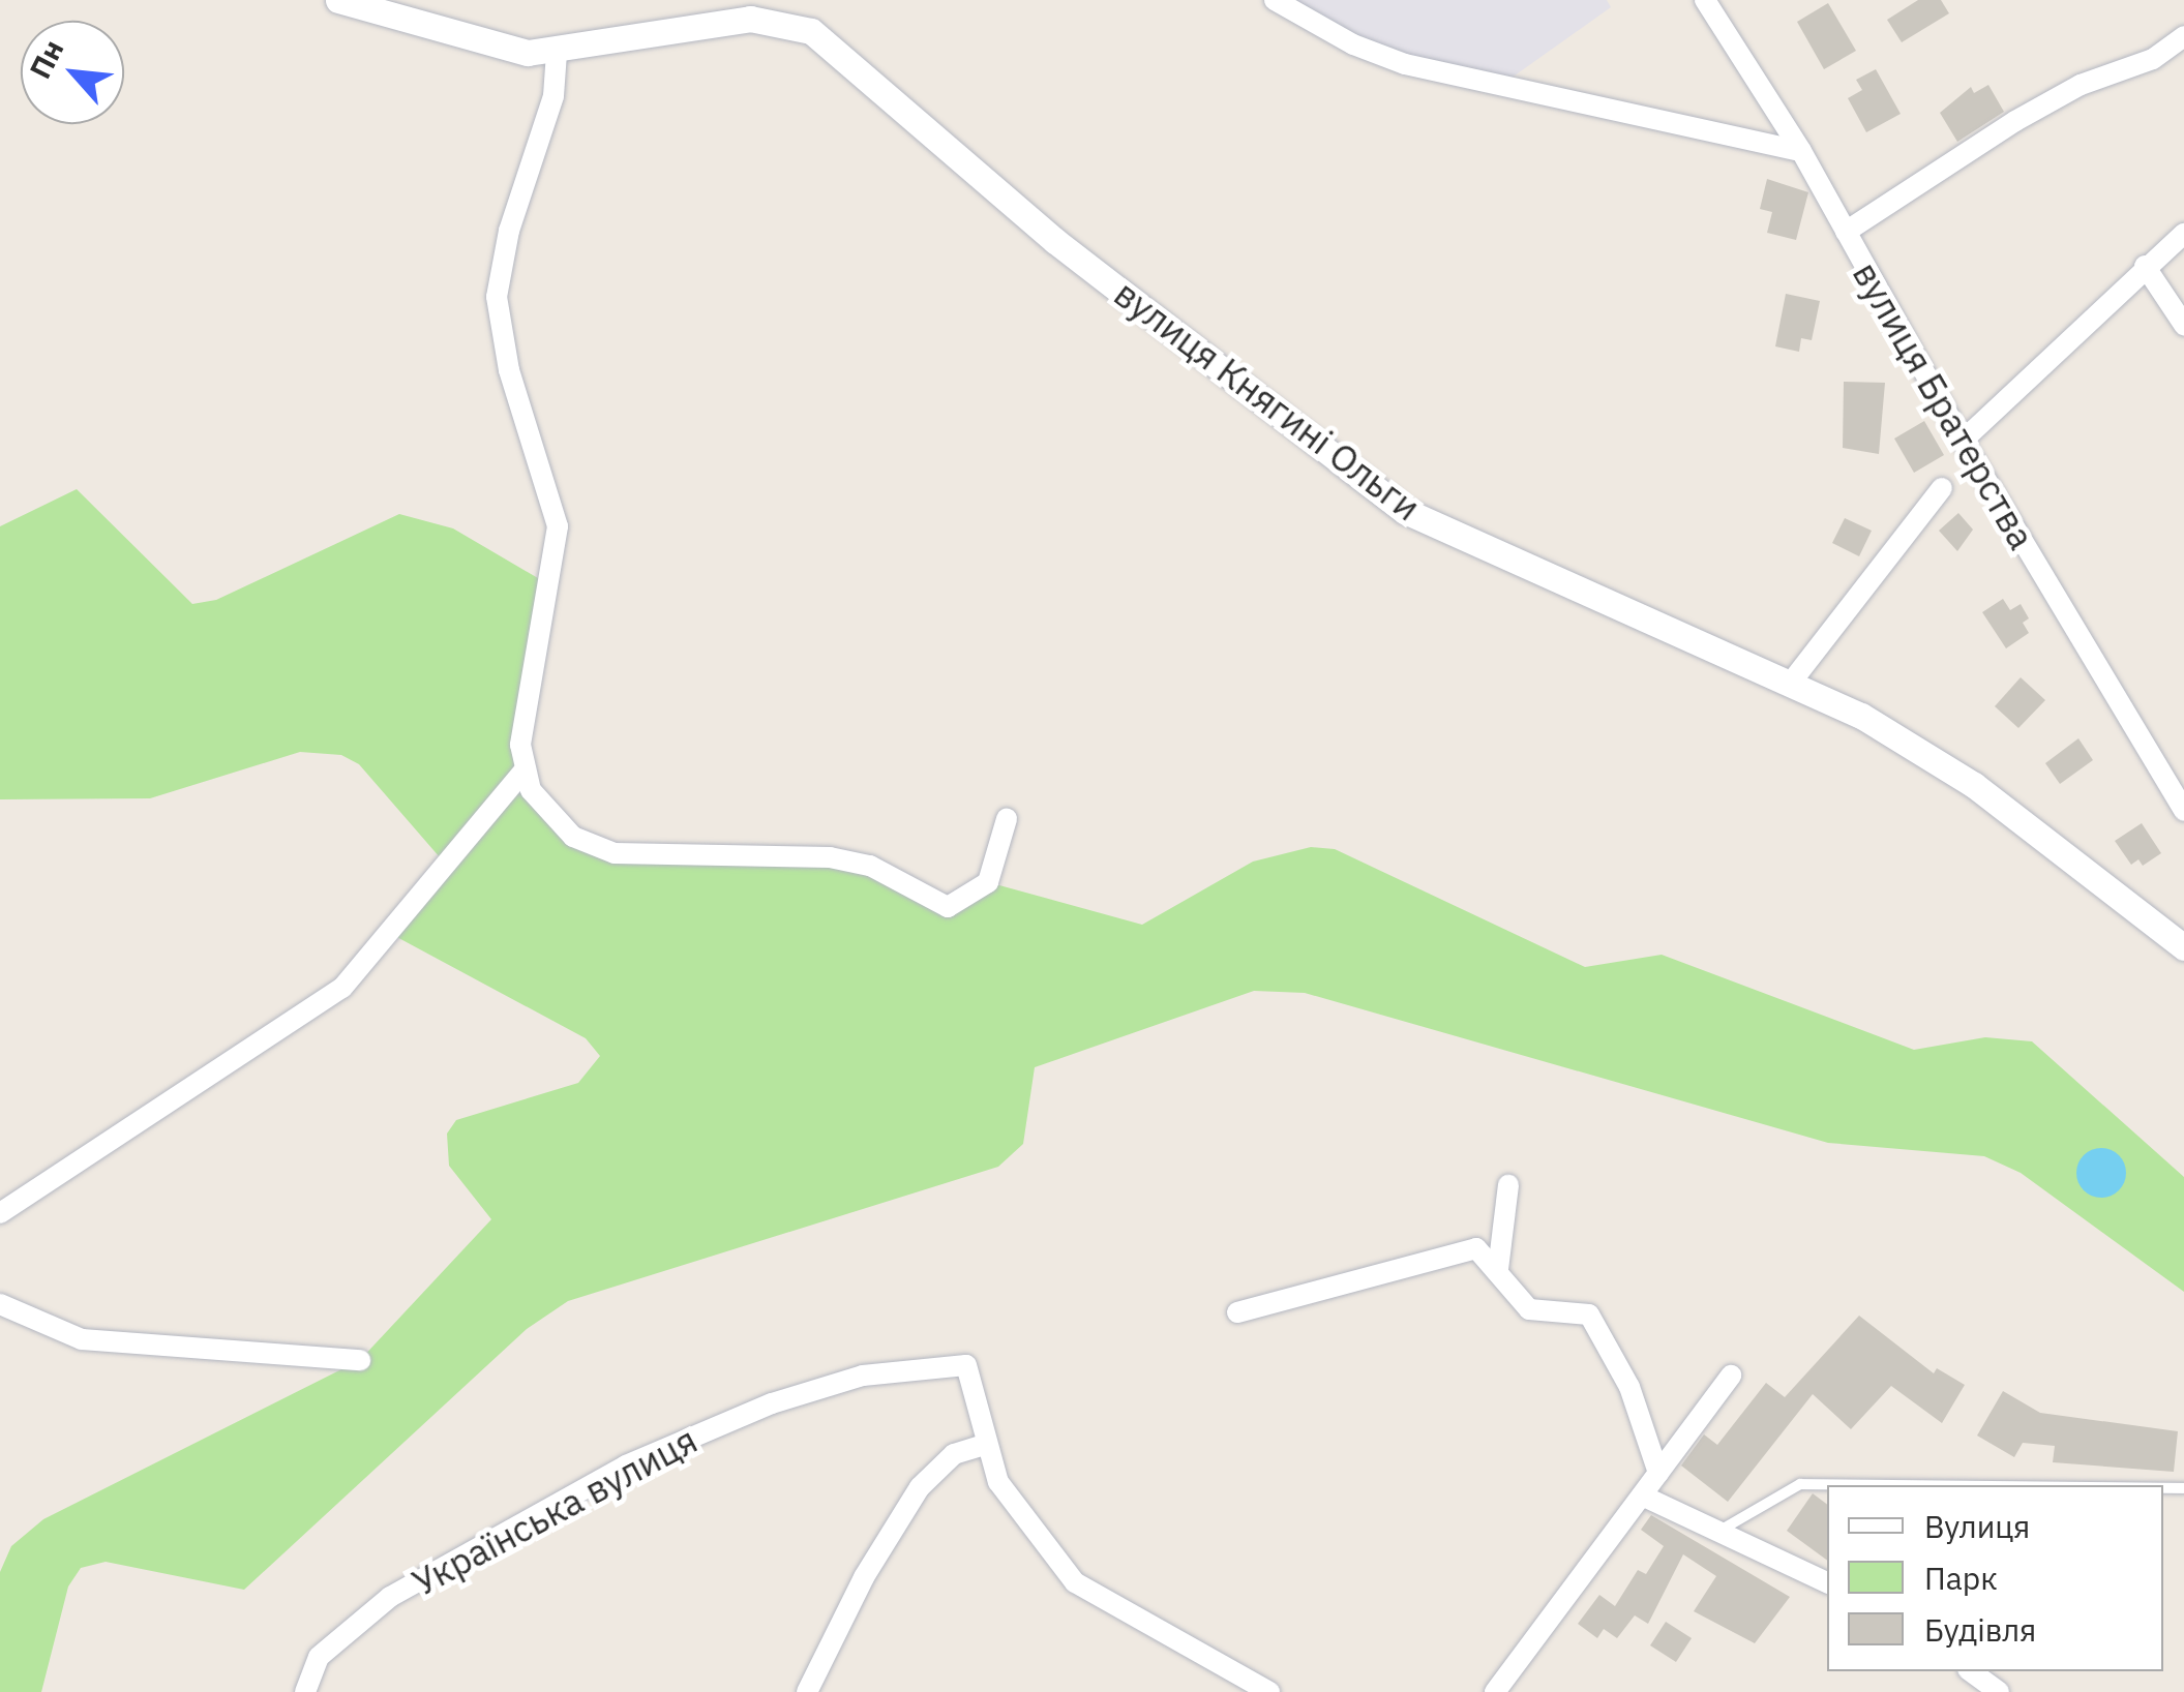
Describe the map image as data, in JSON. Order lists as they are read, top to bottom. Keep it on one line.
{"streets":{"street":["вулиця Княгині Ольги","вулиця Братерства","Українська вулиця"]},"legend":["Вулиця","Парк","Будівля"],"north":"top left"}
